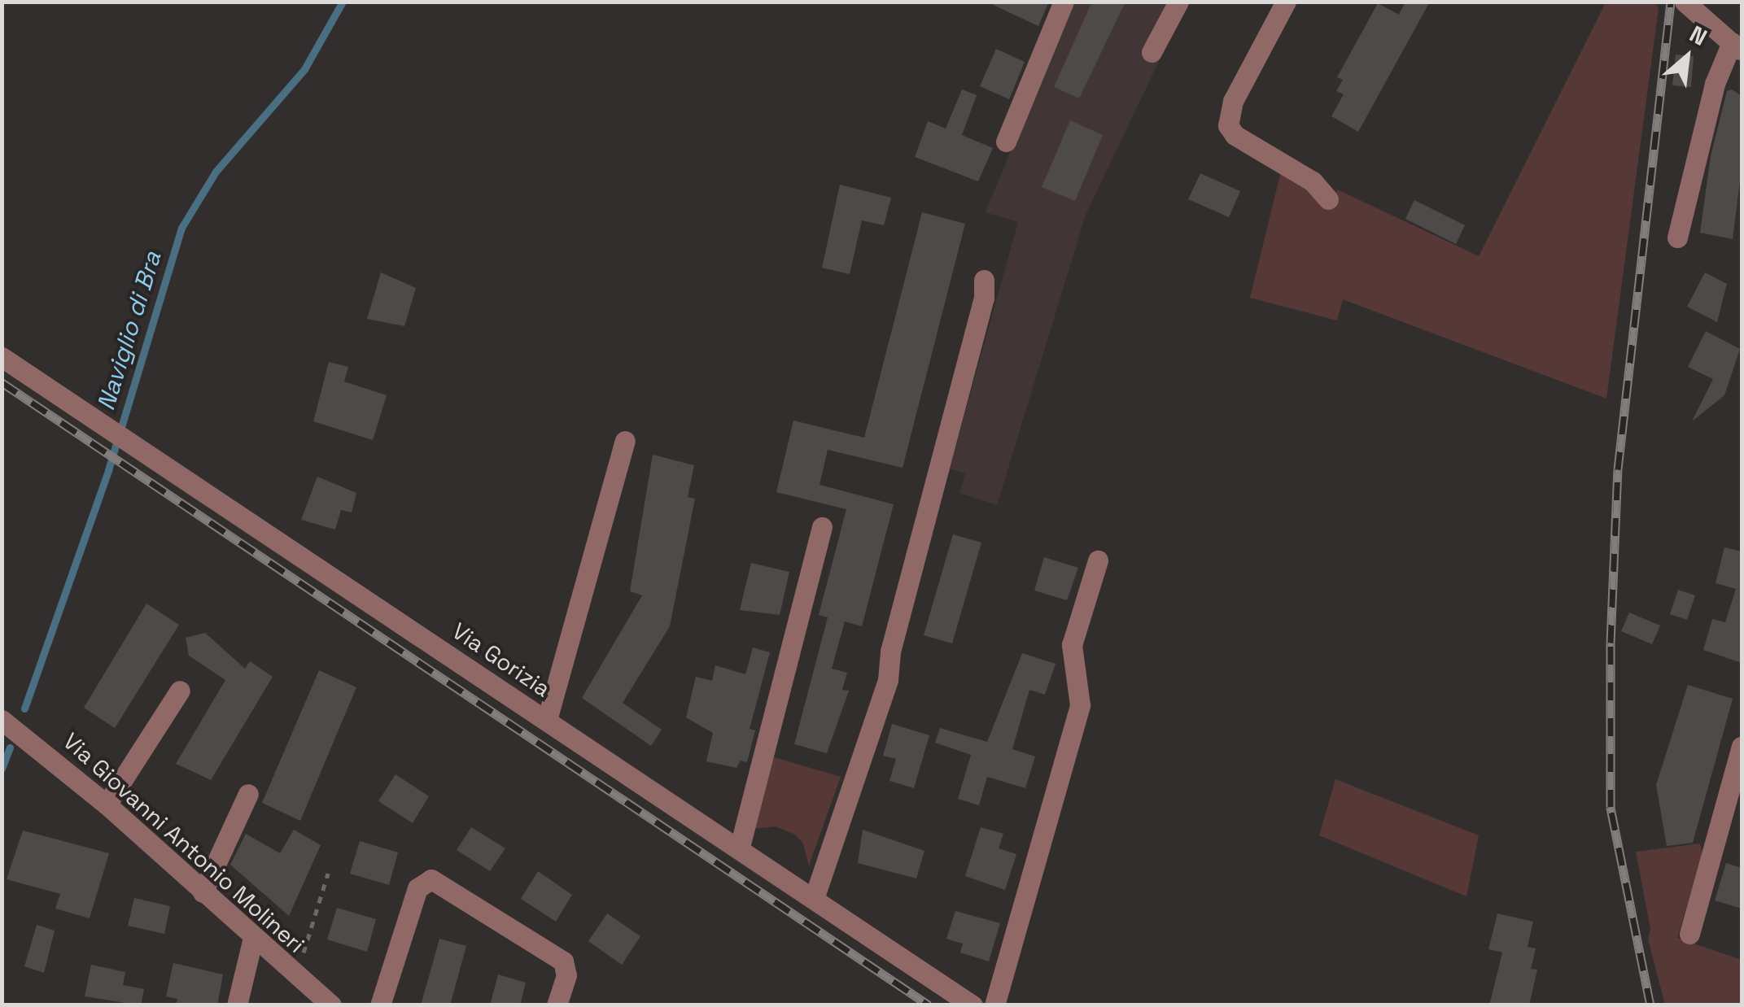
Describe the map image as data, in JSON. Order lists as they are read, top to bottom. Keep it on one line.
{"streets":{"street":["Via Gorizia","Via Giovanni Antonio Molineri"]},"water":["Naviglio di Bra"],"north":"top right"}
